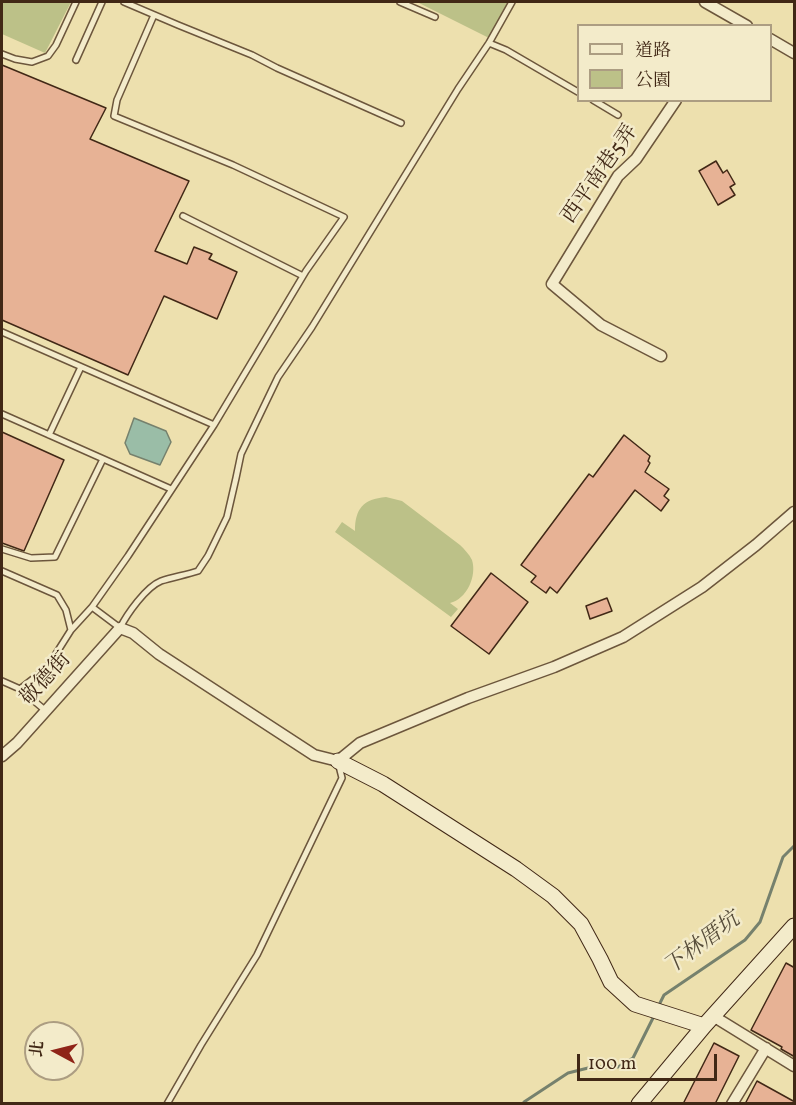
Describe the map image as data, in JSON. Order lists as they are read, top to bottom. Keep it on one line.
{"streets":{"street":["西平南巷5弄","敬德街"]},"water":["下林厝坑"],"legend":["道路","公園"],"scale_bar":"100 m","north":"left"}
